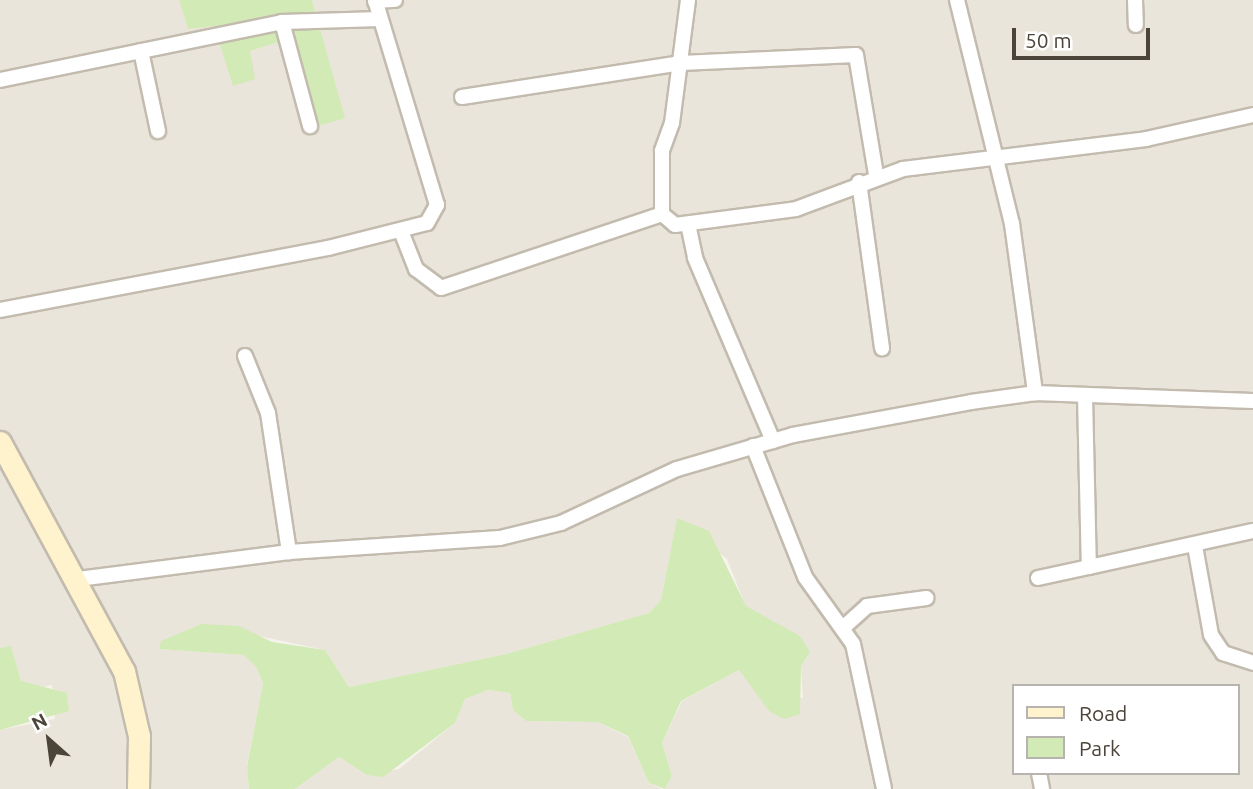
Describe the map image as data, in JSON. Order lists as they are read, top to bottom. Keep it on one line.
{"legend":["Road","Park"],"scale_bar":"50 m","north":"top left"}
